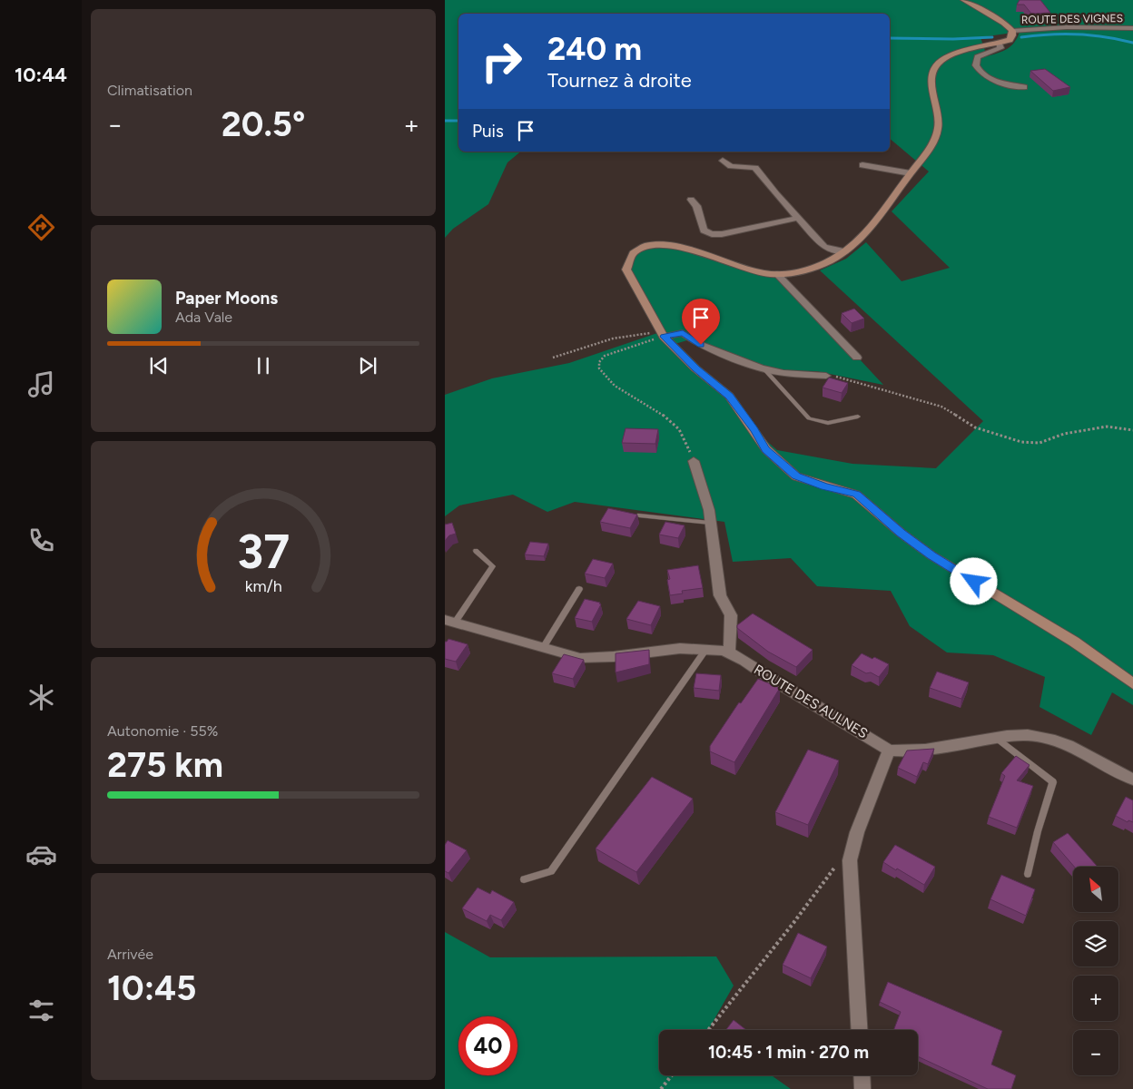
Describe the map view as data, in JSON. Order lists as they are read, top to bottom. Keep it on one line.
{"streets":{"street":["ROUTE DES VIGNES","ROUTE DES AULNES"]},"north":"top left","page":{"tabs":"10:44","tile":["Climatisation",["Autonomie · 55%","275 km"],["Arrivée","10:45"]],"turn":["240 m","Tournez à droite"],"heat":["−","20.5°","+"],"then":"Puis","song":["Paper Moons","Ada Vale"],"map_buttons":["+","−"],"limit":"40","trip":"10:45 · 1 min · 270 m","gauge":["37","km/h"]}}
